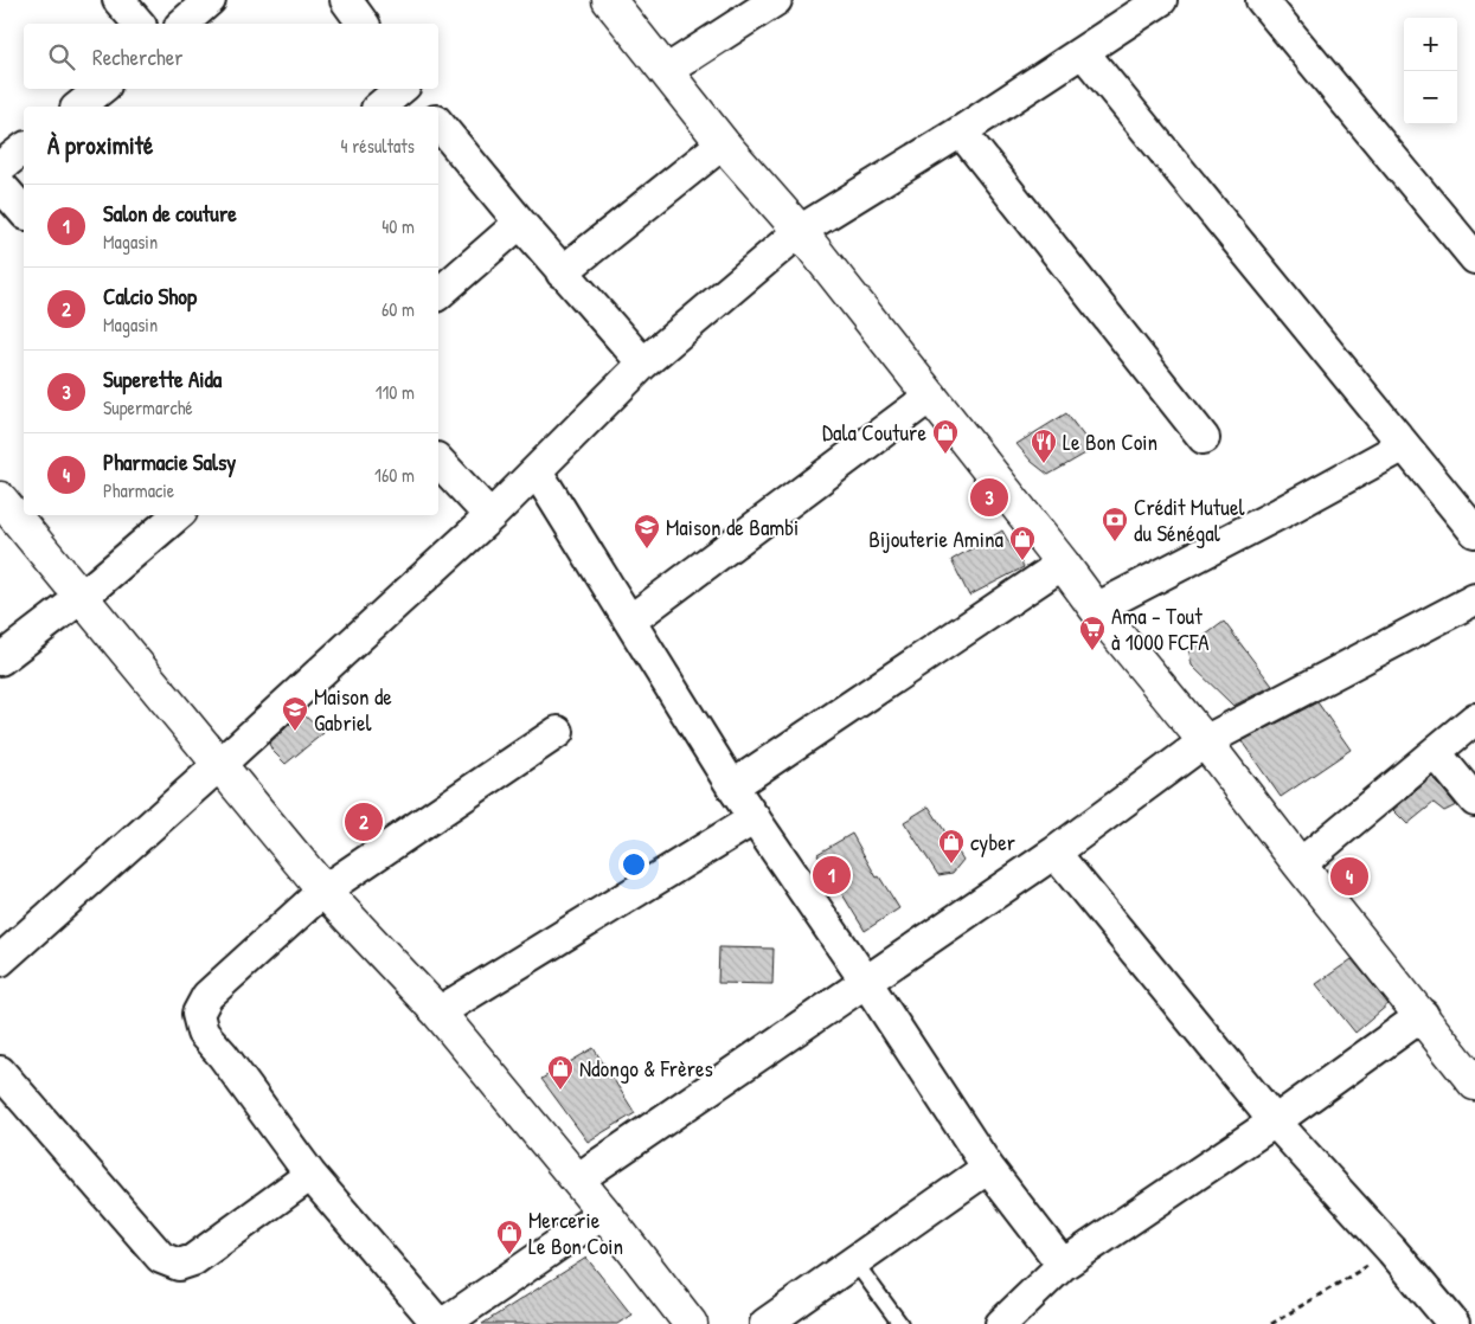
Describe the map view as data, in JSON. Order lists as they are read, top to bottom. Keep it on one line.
{"places":{"shop":["Dala Couture","Bijouterie Amina","cyber","Ndongo & Frères","Mercerie Le Bon Coin"],"restaurant":["Le Bon Coin"],"bank":["Crédit Mutuel du Sénégal"],"school or university":["Maison de Bambi","Maison de Gabriel"],"supermarket":["Ama - Tout à 1000 FCFA"]},"page":{"map_buttons":["+","−"],"search":"Rechercher","heading":["À proximité","4 résultats"],"list":[{"mark":"1","name":"Salon de couture","note":"Magasin","value":"40 m"},{"mark":"2","name":"Calcio Shop","note":"Magasin","value":"60 m"},{"mark":"3","name":"Superette Aida","note":"Supermarché","value":"110 m"},{"mark":"4","name":"Pharmacie Salsy","note":"Pharmacie","value":"160 m"}],"pins":["3","2","1","4"]}}
